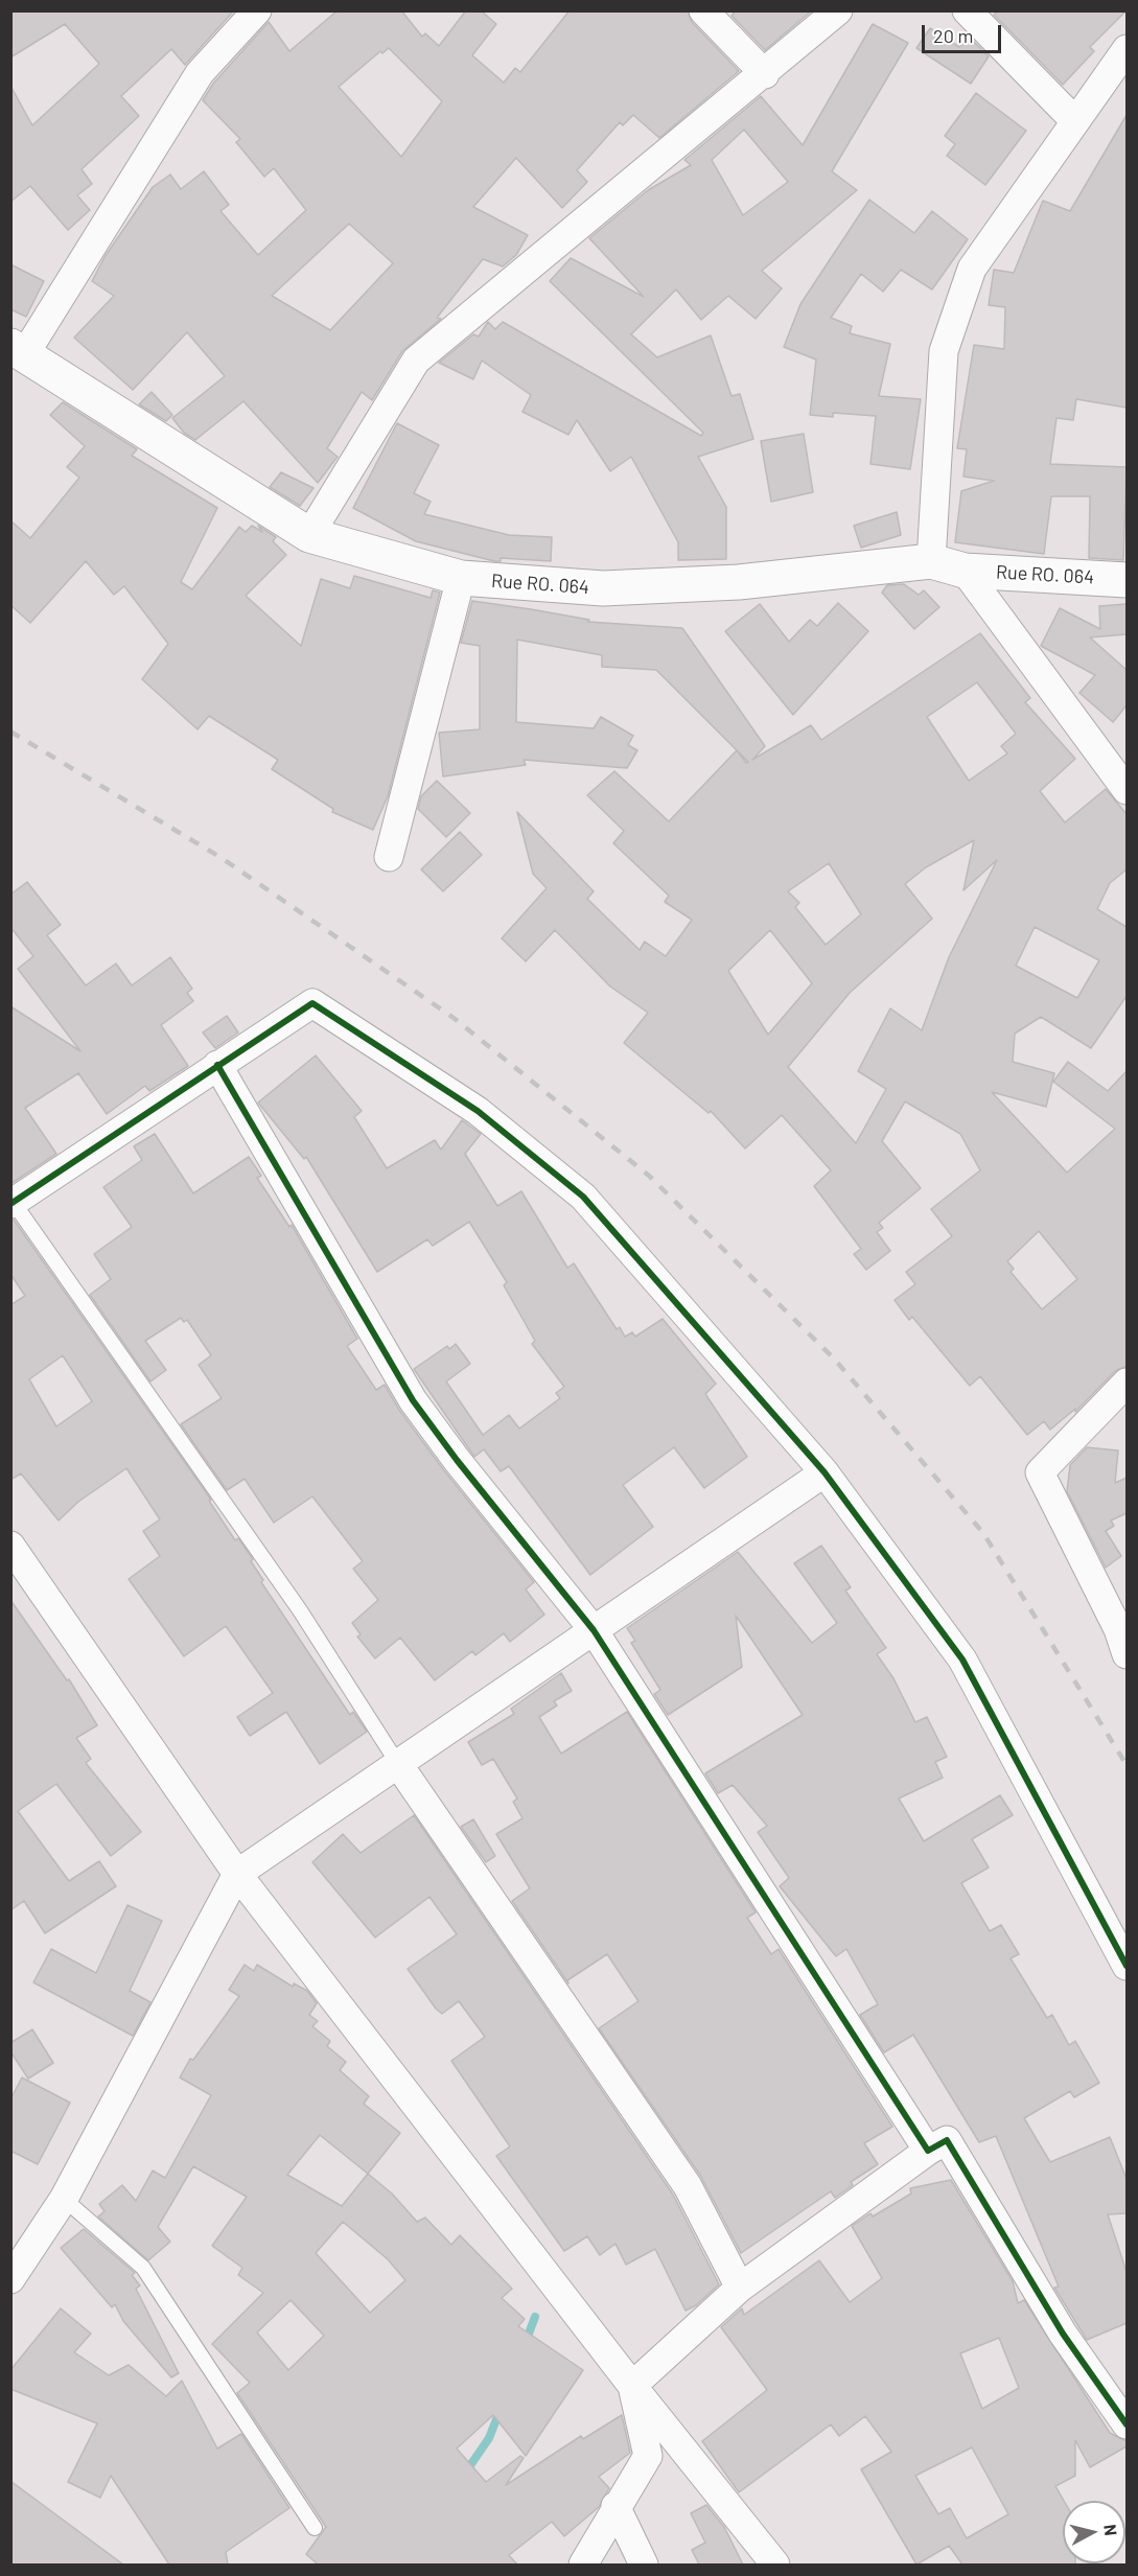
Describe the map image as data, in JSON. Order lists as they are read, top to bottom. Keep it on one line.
{"streets":{"street":["Rue RO. 064"]},"scale_bar":"20 m","north":"right"}
